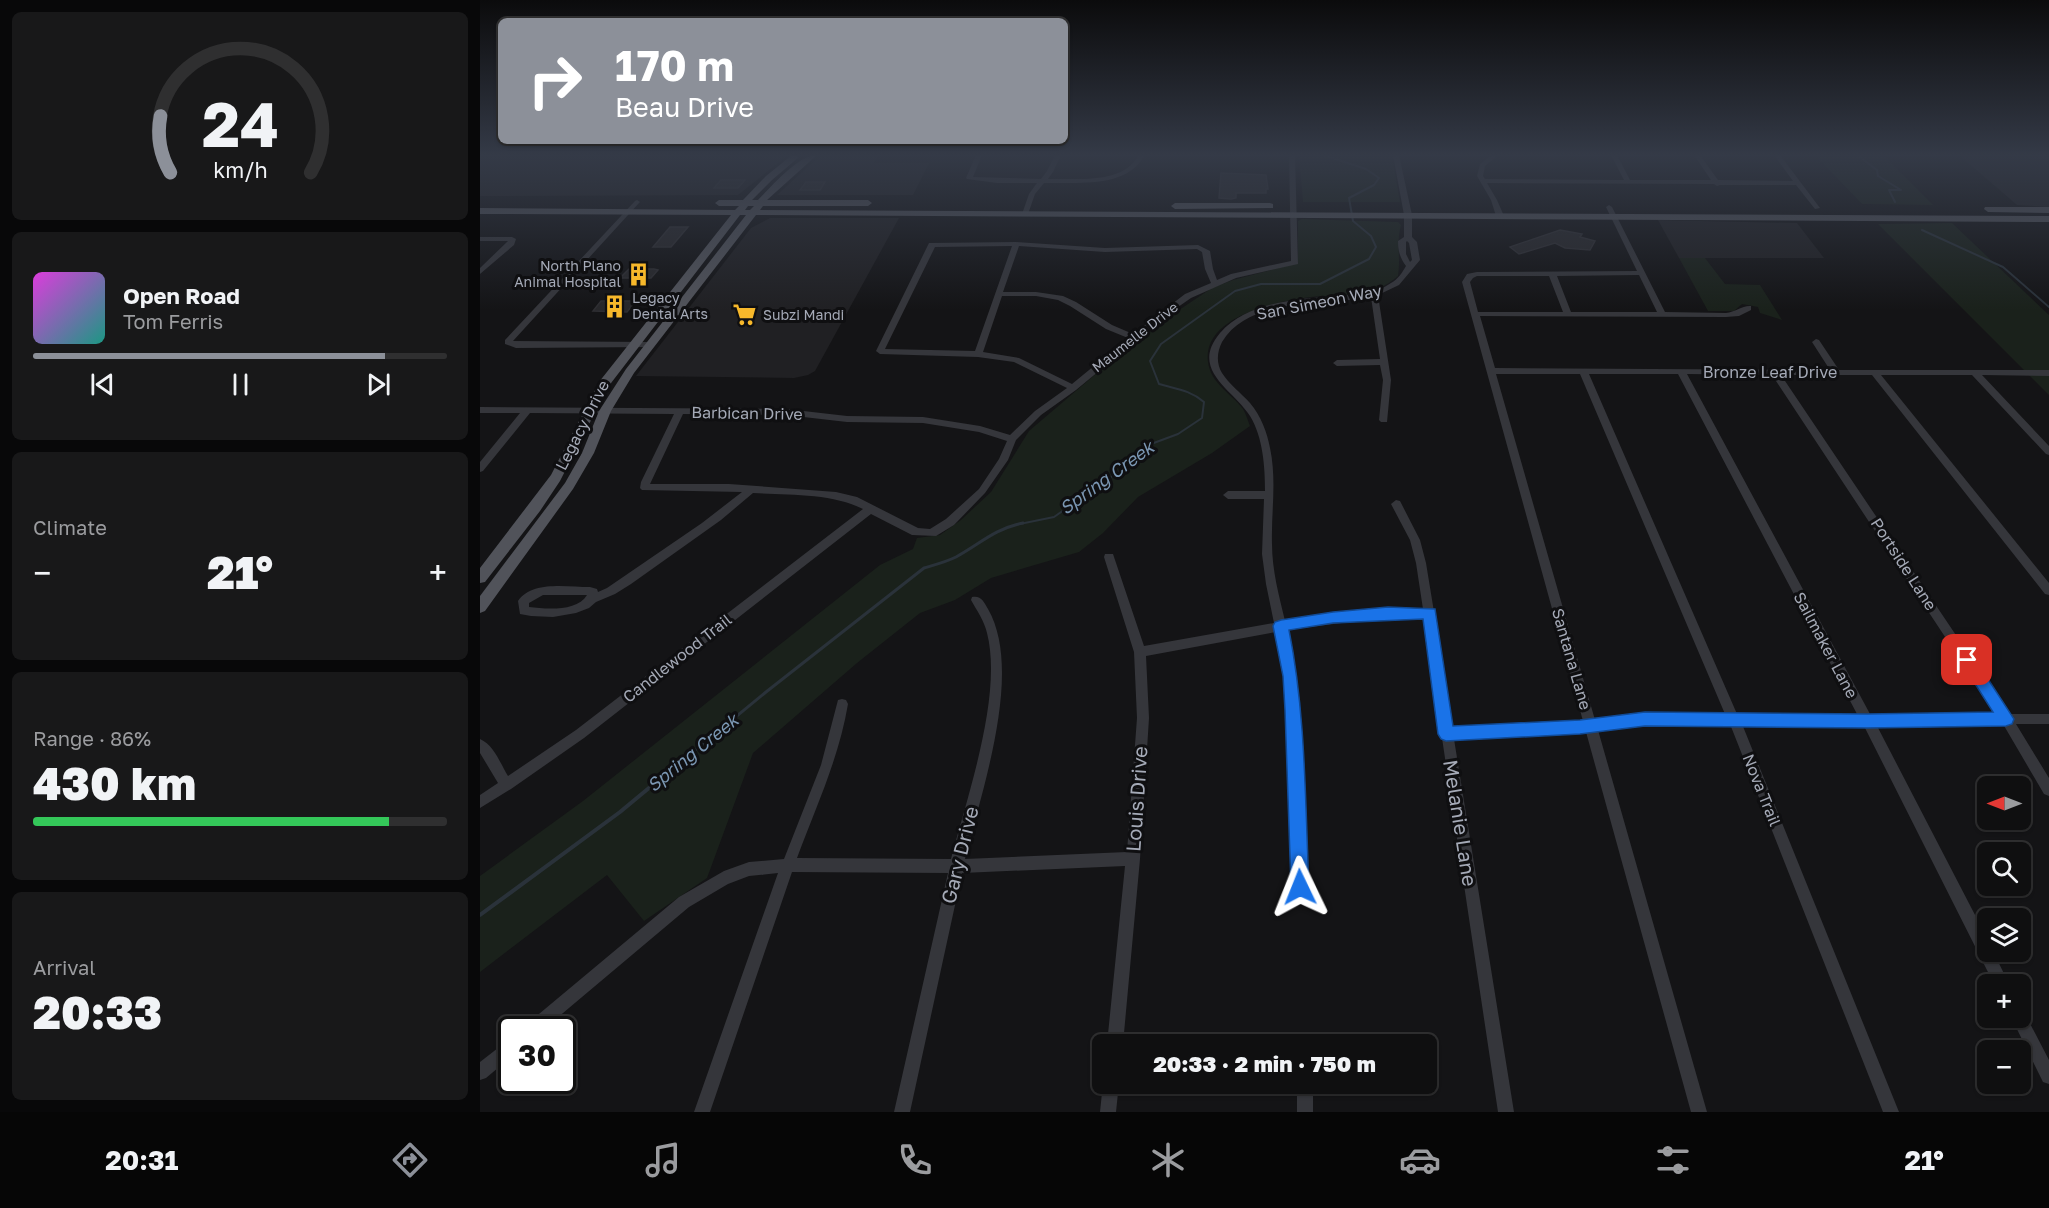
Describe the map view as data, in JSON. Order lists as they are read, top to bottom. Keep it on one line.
{"streets":{"main road":["Legacy Drive"],"street":["San Simeon Way","Maumelle Drive","Bronze Leaf Drive","Barbican Drive","Portside Lane","Sailmaker Lane","Candlewood Trail","Santana Lane","Nova Trail","Louis Drive","Melanie Lane","Gary Drive"]},"crossings":[["Maumelle Drive","Barbican Drive"],["Maumelle Drive","Candlewood Trail"],["Bronze Leaf Drive","Portside Lane"],["Bronze Leaf Drive","Sailmaker Lane"],["Bronze Leaf Drive","Santana Lane"],["Bronze Leaf Drive","Nova Trail"],["Barbican Drive","Legacy Drive"]],"water":["Spring Creek"],"places":{"building":["North Plano Animal Hospital","Legacy Dental Arts"],"supermarket":["Subzi Mandi"]},"north":"left","page":{"turn":["170 m","Beau Drive"],"song":["Open Road","Tom Ferris"],"tile":["Climate",["Range · 86%","430 km"],["Arrival","20:33"]],"heat":["−","21°","+"],"map_buttons":["+","−"],"limit":"30","trip":"20:33 · 2 min · 750 m","tabs":["20:31","21°"],"gauge":["24","km/h"]}}
